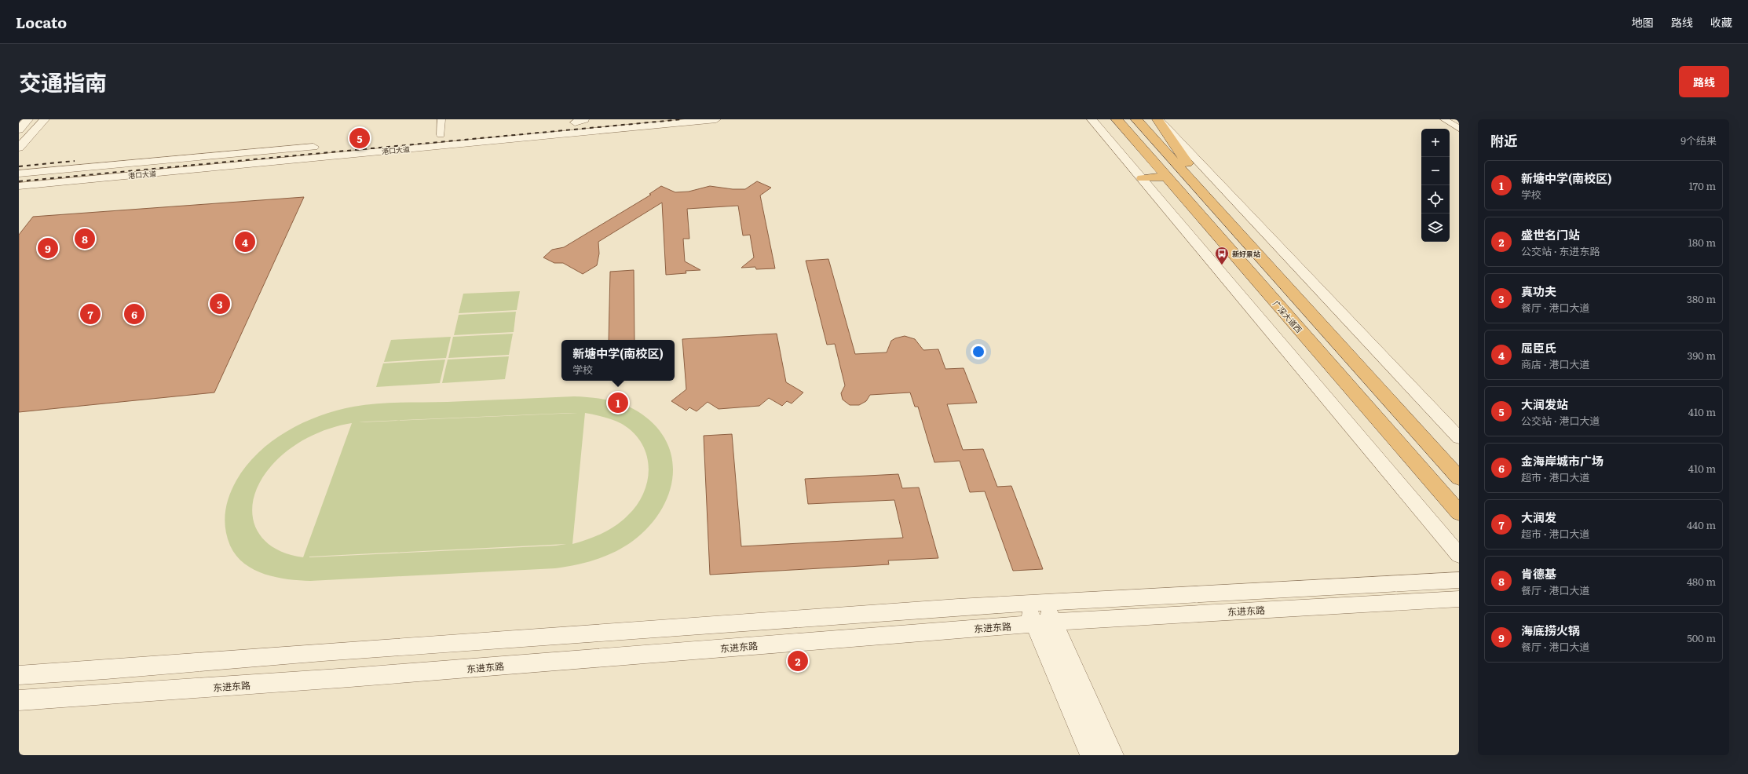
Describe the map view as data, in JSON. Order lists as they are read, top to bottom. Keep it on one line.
{"streets":{"highway":["广深大道西"],"street":["港口大道","东进东路"]},"places":{"bus stop":["新好景站"]},"page":{"header":"Locato","nav":["地图","路线","收藏"],"title":"交通指南","buttons":"路线","heading":["附近","9个结果"],"pins":["5","8","4","9","3","6","7","1","2"],"map_buttons":["+","−"],"list":[{"mark":"1","name":"新塘中学(南校区)","note":"学校","value":"170 m"},{"mark":"2","name":"盛世名门站","note":"公交站 · 东进东路","value":"180 m"},{"mark":"3","name":"真功夫","note":"餐厅 · 港口大道","value":"380 m"},{"mark":"4","name":"屈臣氏","note":"商店 · 港口大道","value":"390 m"},{"mark":"5","name":"大润发站","note":"公交站 · 港口大道","value":"410 m"},{"mark":"6","name":"金海岸城市广场","note":"超市 · 港口大道","value":"410 m"},{"mark":"7","name":"大润发","note":"超市 · 港口大道","value":"440 m"},{"mark":"8","name":"肯德基","note":"餐厅 · 港口大道","value":"480 m"},{"mark":"9","name":"海底捞火锅","note":"餐厅 · 港口大道","value":"500 m"}],"popup":["新塘中学(南校区)","学校"]}}
